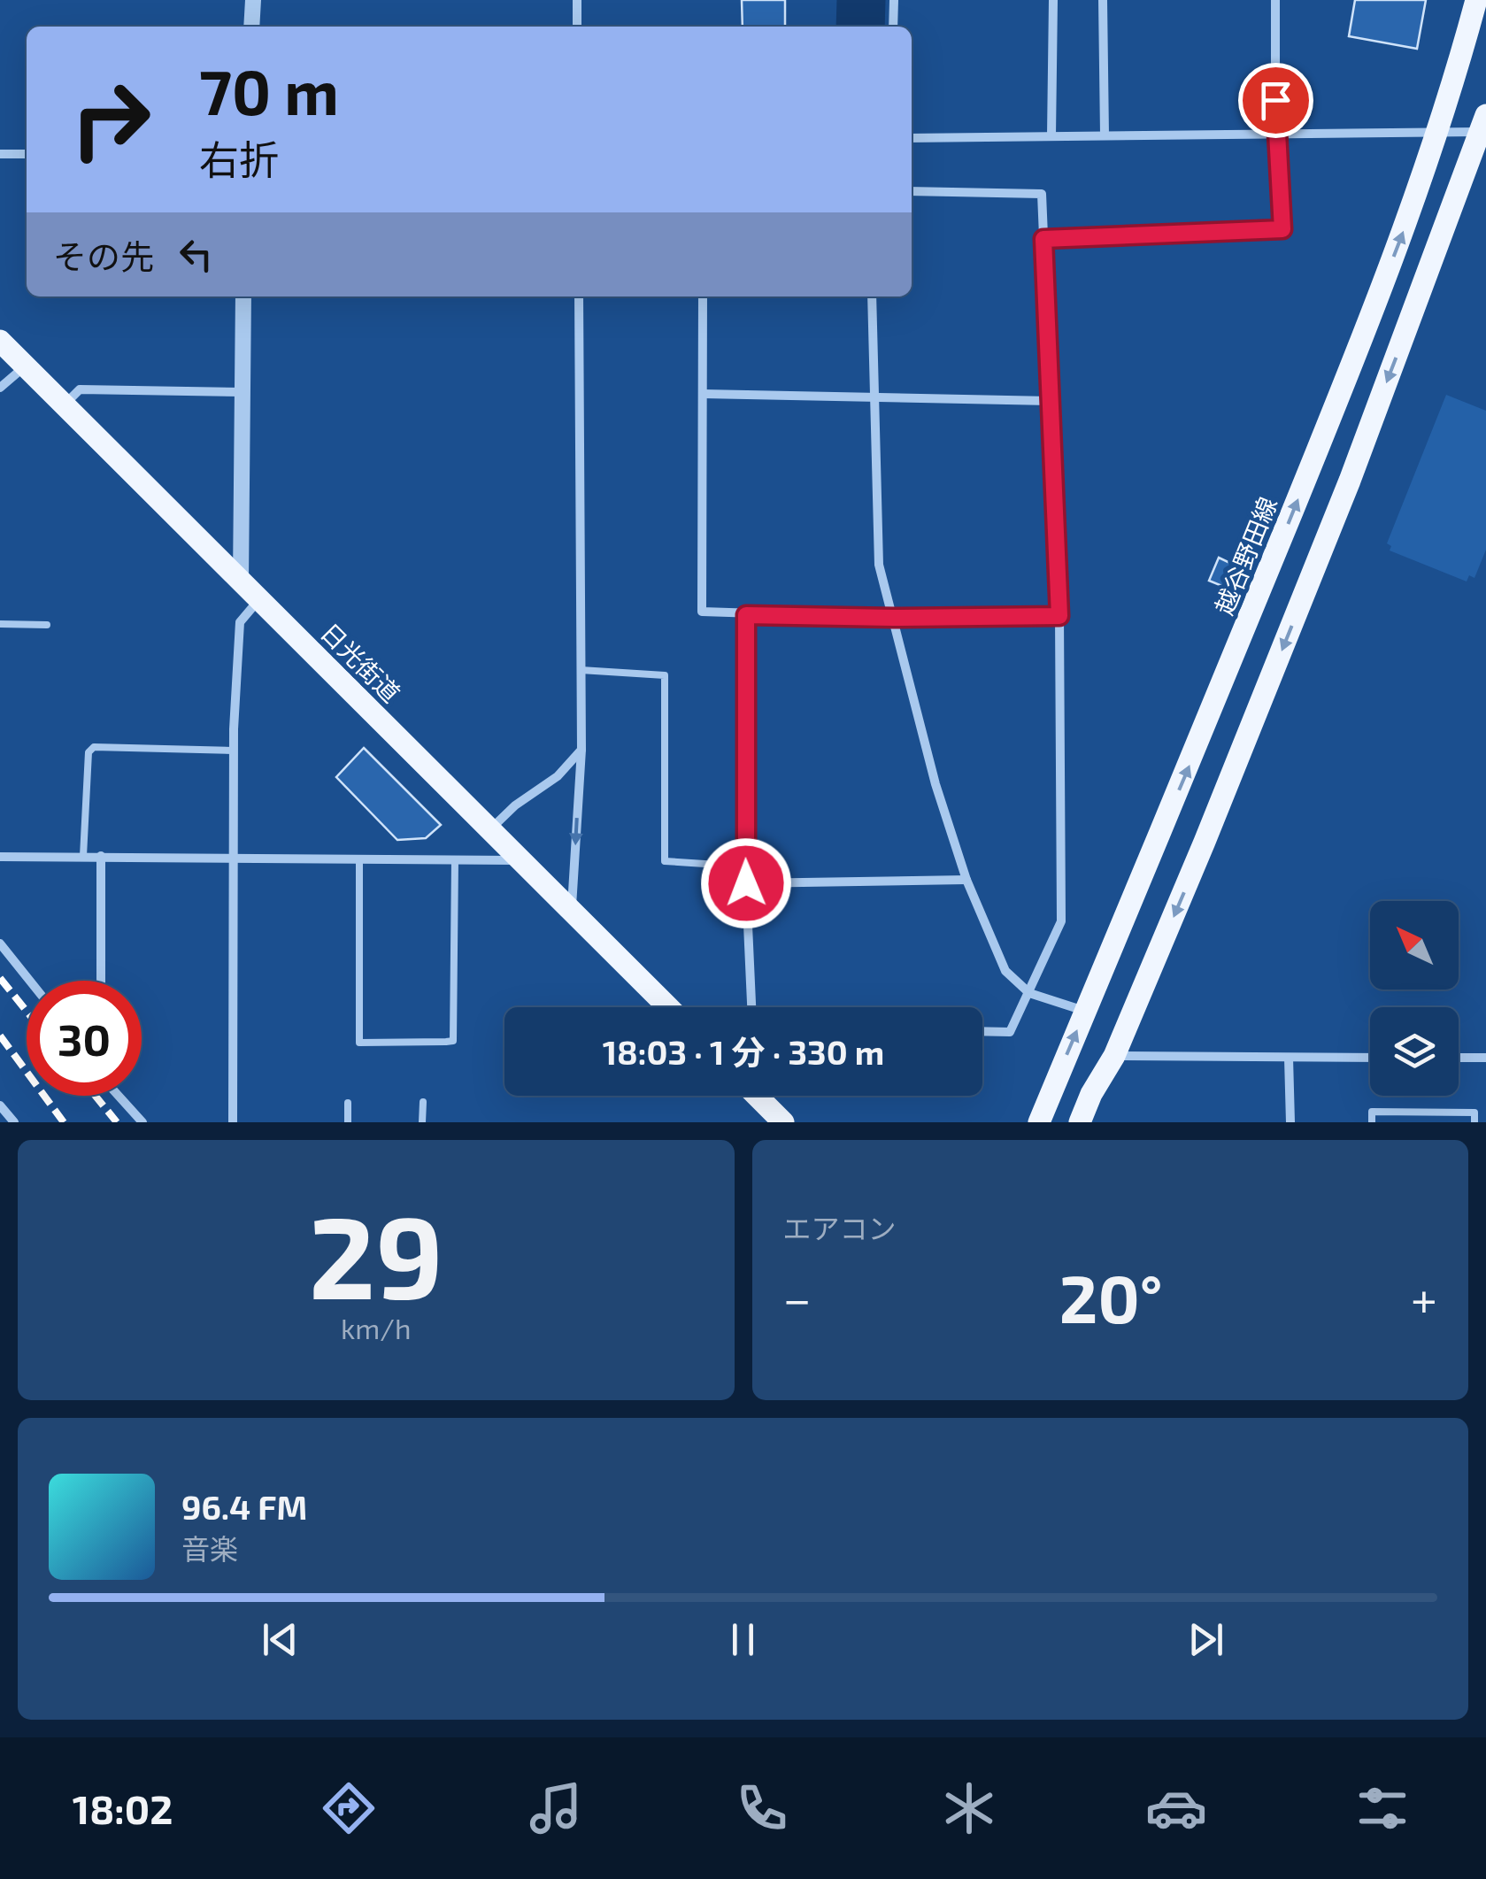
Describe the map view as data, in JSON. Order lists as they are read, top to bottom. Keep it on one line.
{"streets":{"main road":["越谷野田線","日光街道"]},"north":"top left","page":{"turn":["70 m","右折"],"then":"その先","limit":"30","trip":"18:03 · 1 分 · 330 m","tile":[["29","km/h"],"エアコン"],"heat":["−","20°","+"],"song":["96.4 FM","音楽"],"tabs":"18:02"}}
